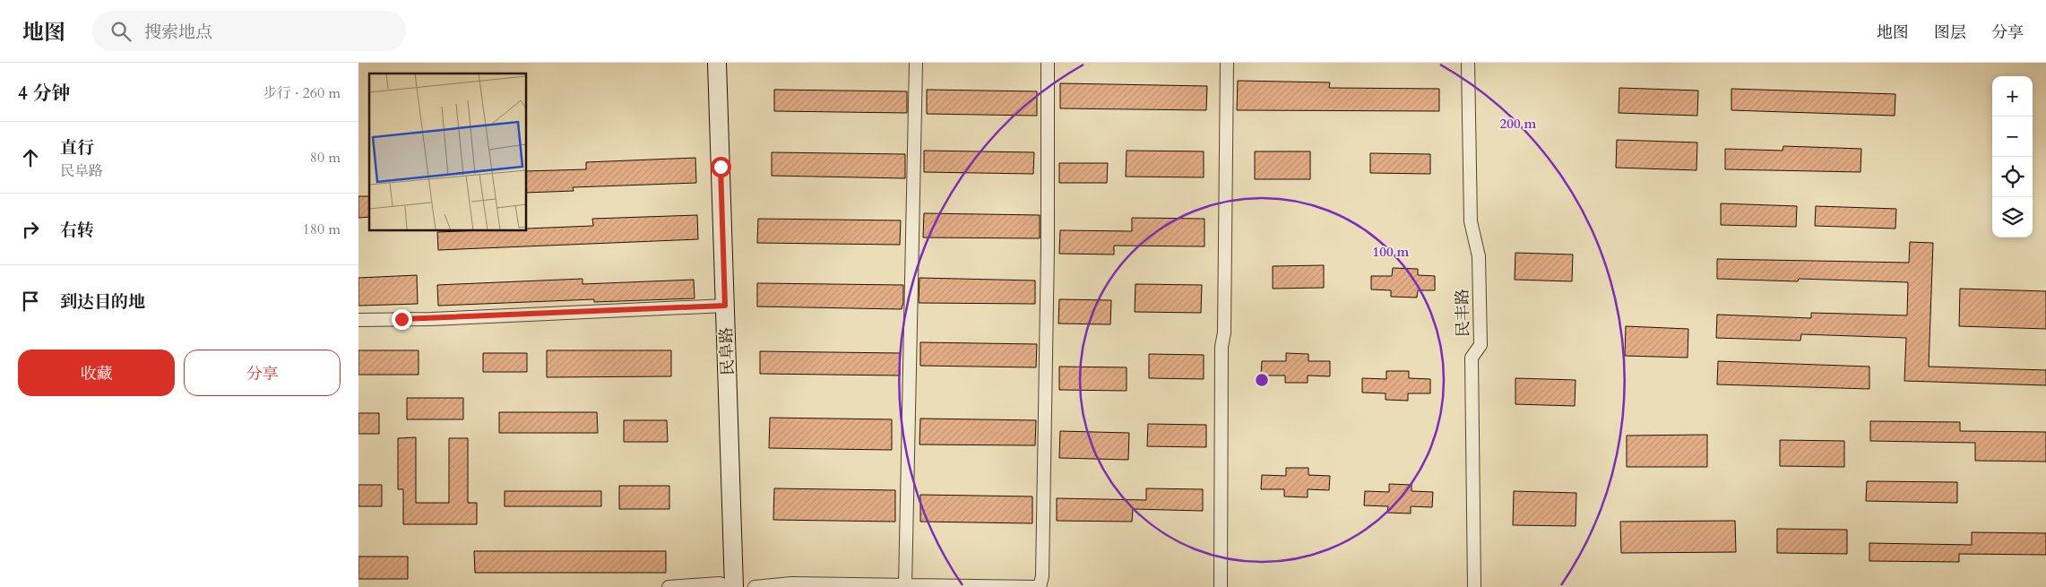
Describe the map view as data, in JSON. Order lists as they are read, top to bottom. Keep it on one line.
{"streets":{"street":["民丰路","民阜路"]},"page":{"header":"地图","search":"搜索地点","nav":["地图","图层","分享"],"heading":["4 分钟","步行 · 260 m"],"map_buttons":["+","−"],"list":[["直行","民阜路","80 m"],["右转","180 m"],"到达目的地"],"buttons":["收藏","分享"]},"rings":["200 m","100 m"]}
